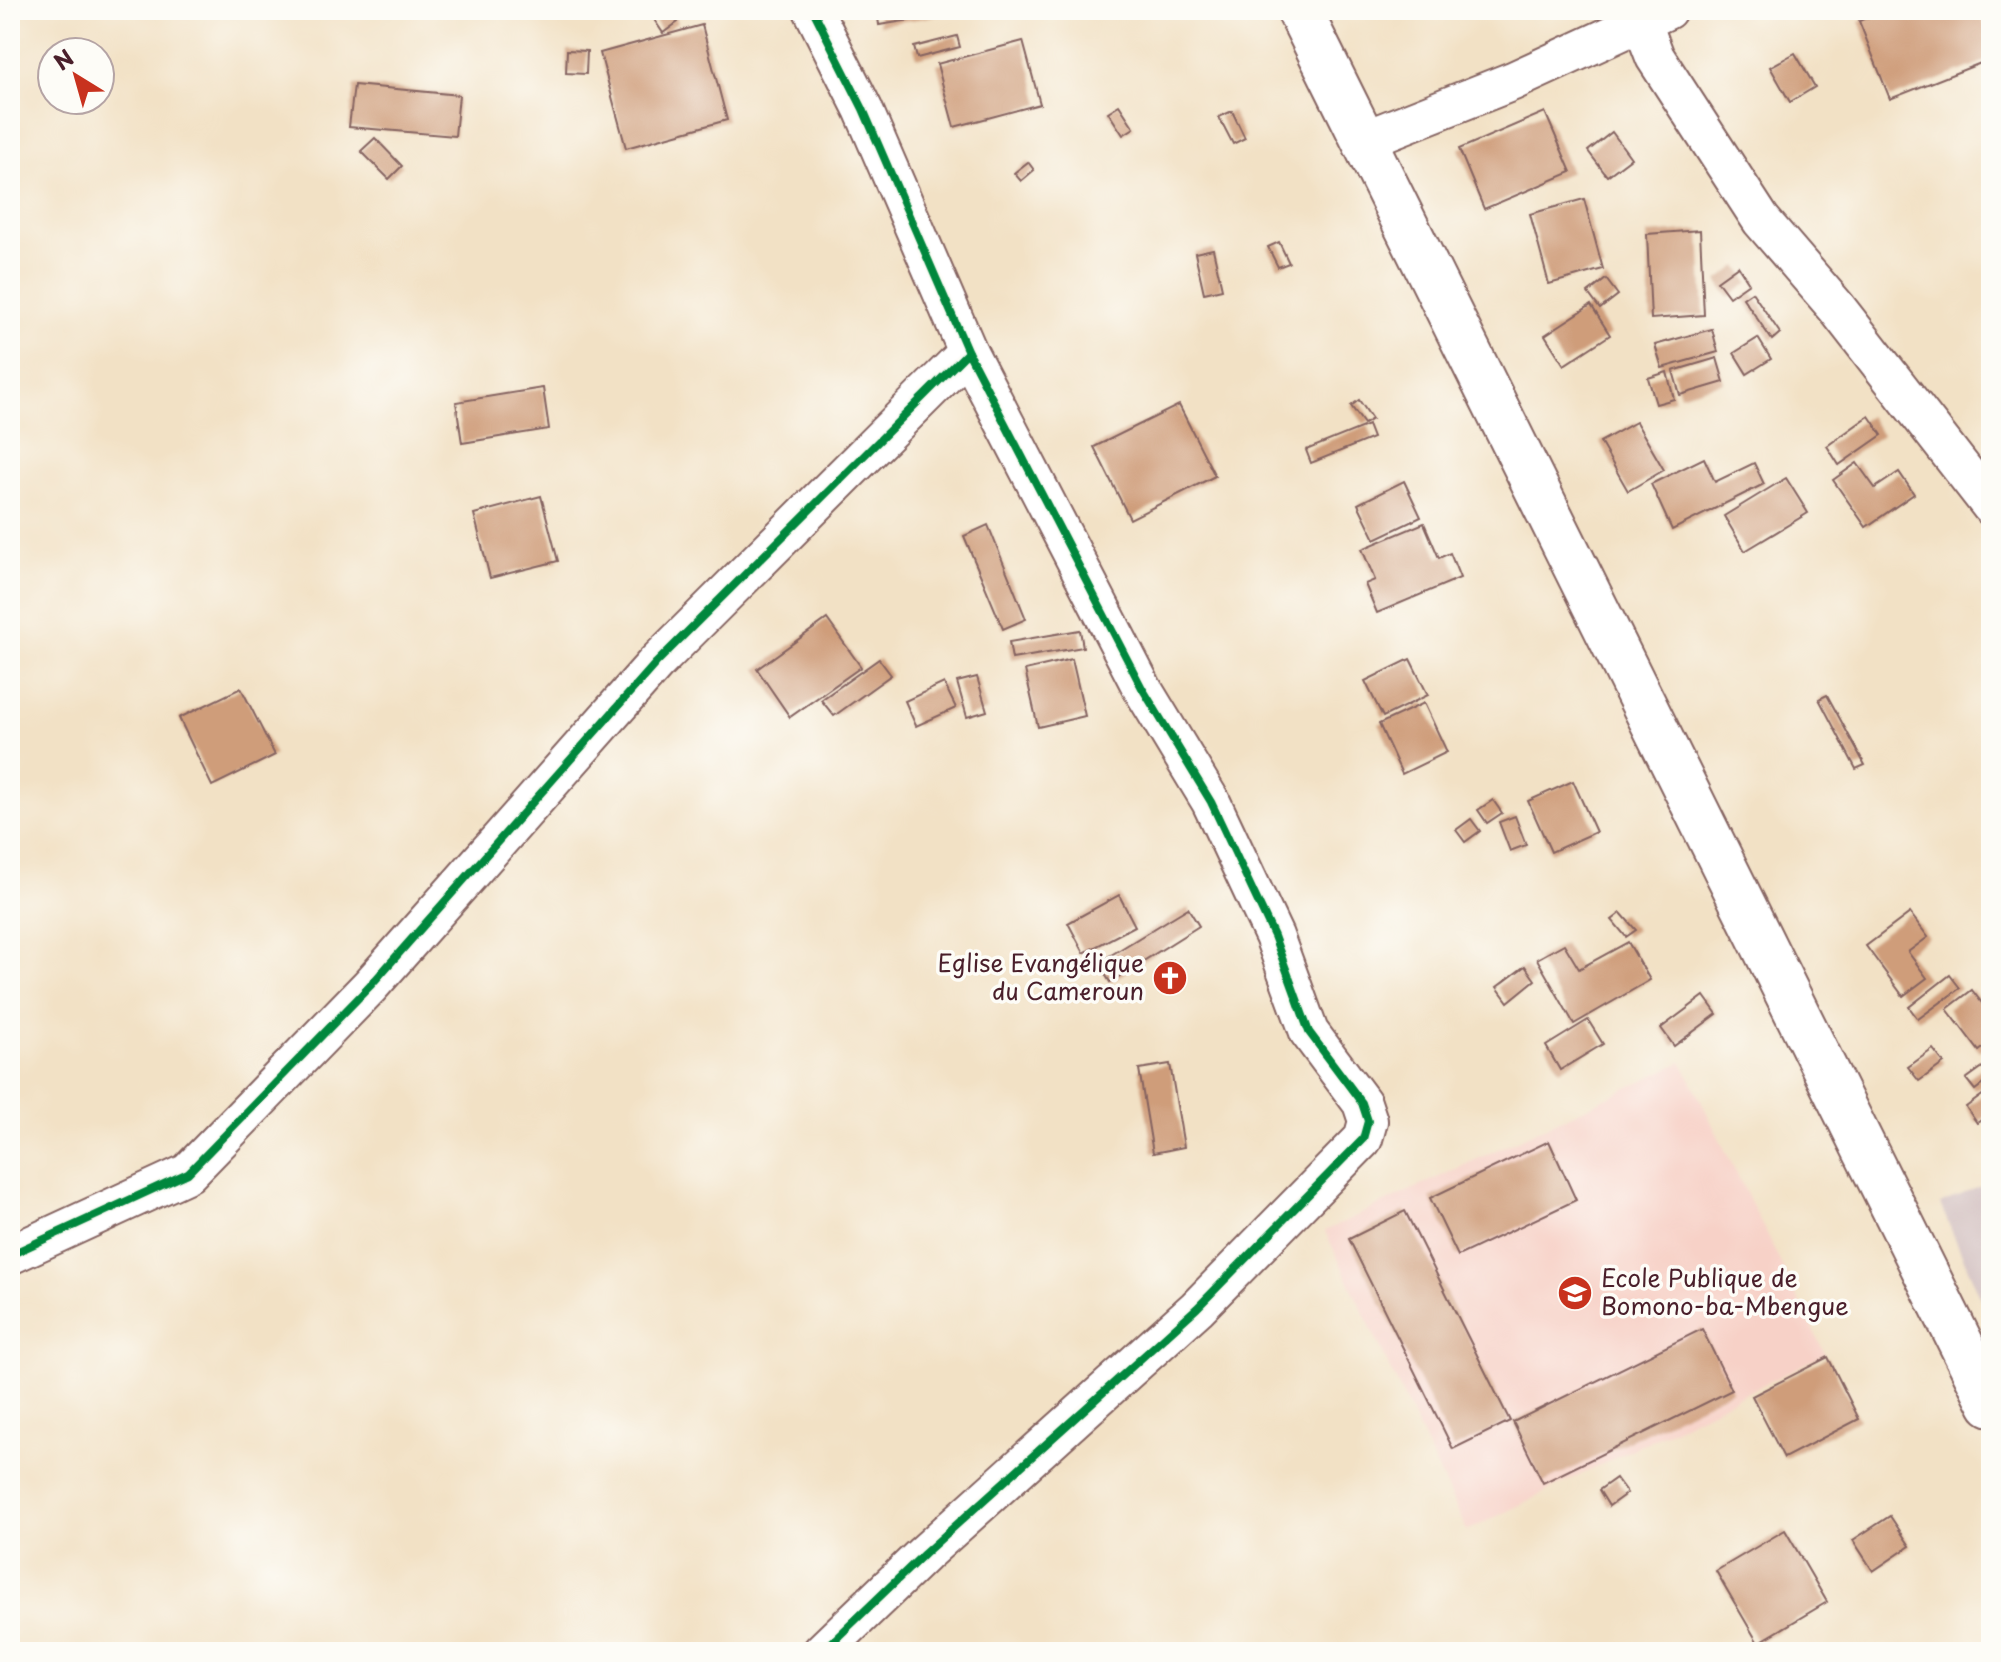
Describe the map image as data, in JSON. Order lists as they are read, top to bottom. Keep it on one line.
{"places":{"church":["Eglise Evangélique du Cameroun"],"school or university":["Ecole Publique de Bomono-ba-Mbengue"]},"north":"top left"}
